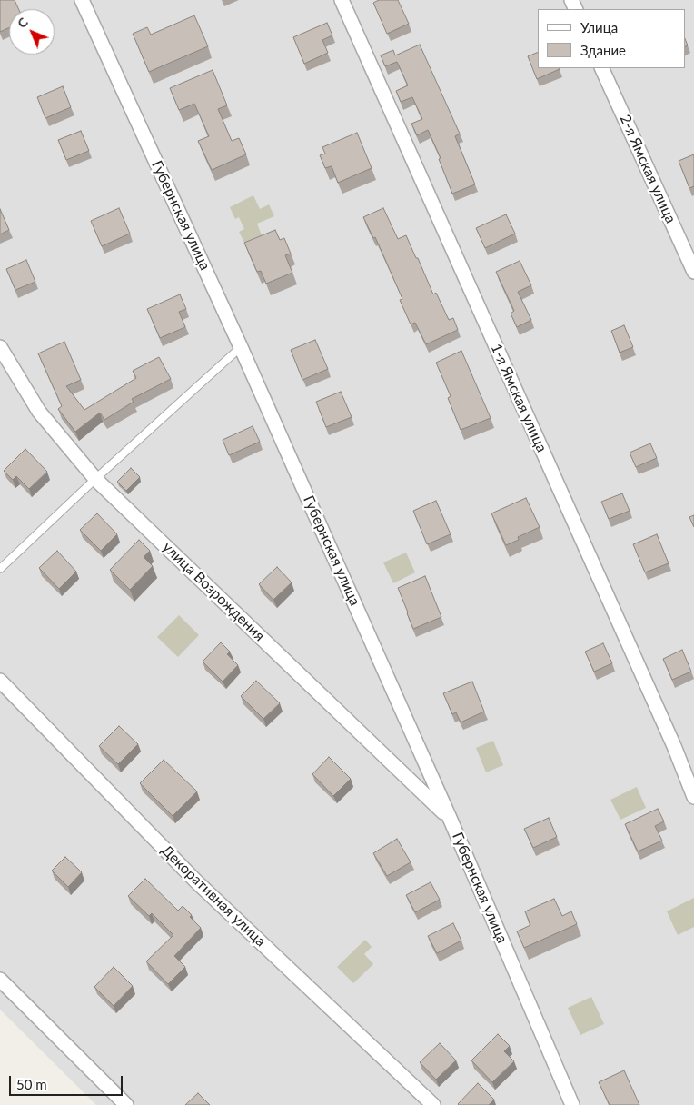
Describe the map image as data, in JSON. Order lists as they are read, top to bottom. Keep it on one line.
{"streets":{"street":["2-я Ямская улица","Губернская улица","1-я Ямская улица","улица Возрождения","Декоративная улица"]},"crossings":[["Губернская улица","улица Возрождения"]],"legend":["Улица","Здание"],"scale_bar":"50 m","north":"top left"}
